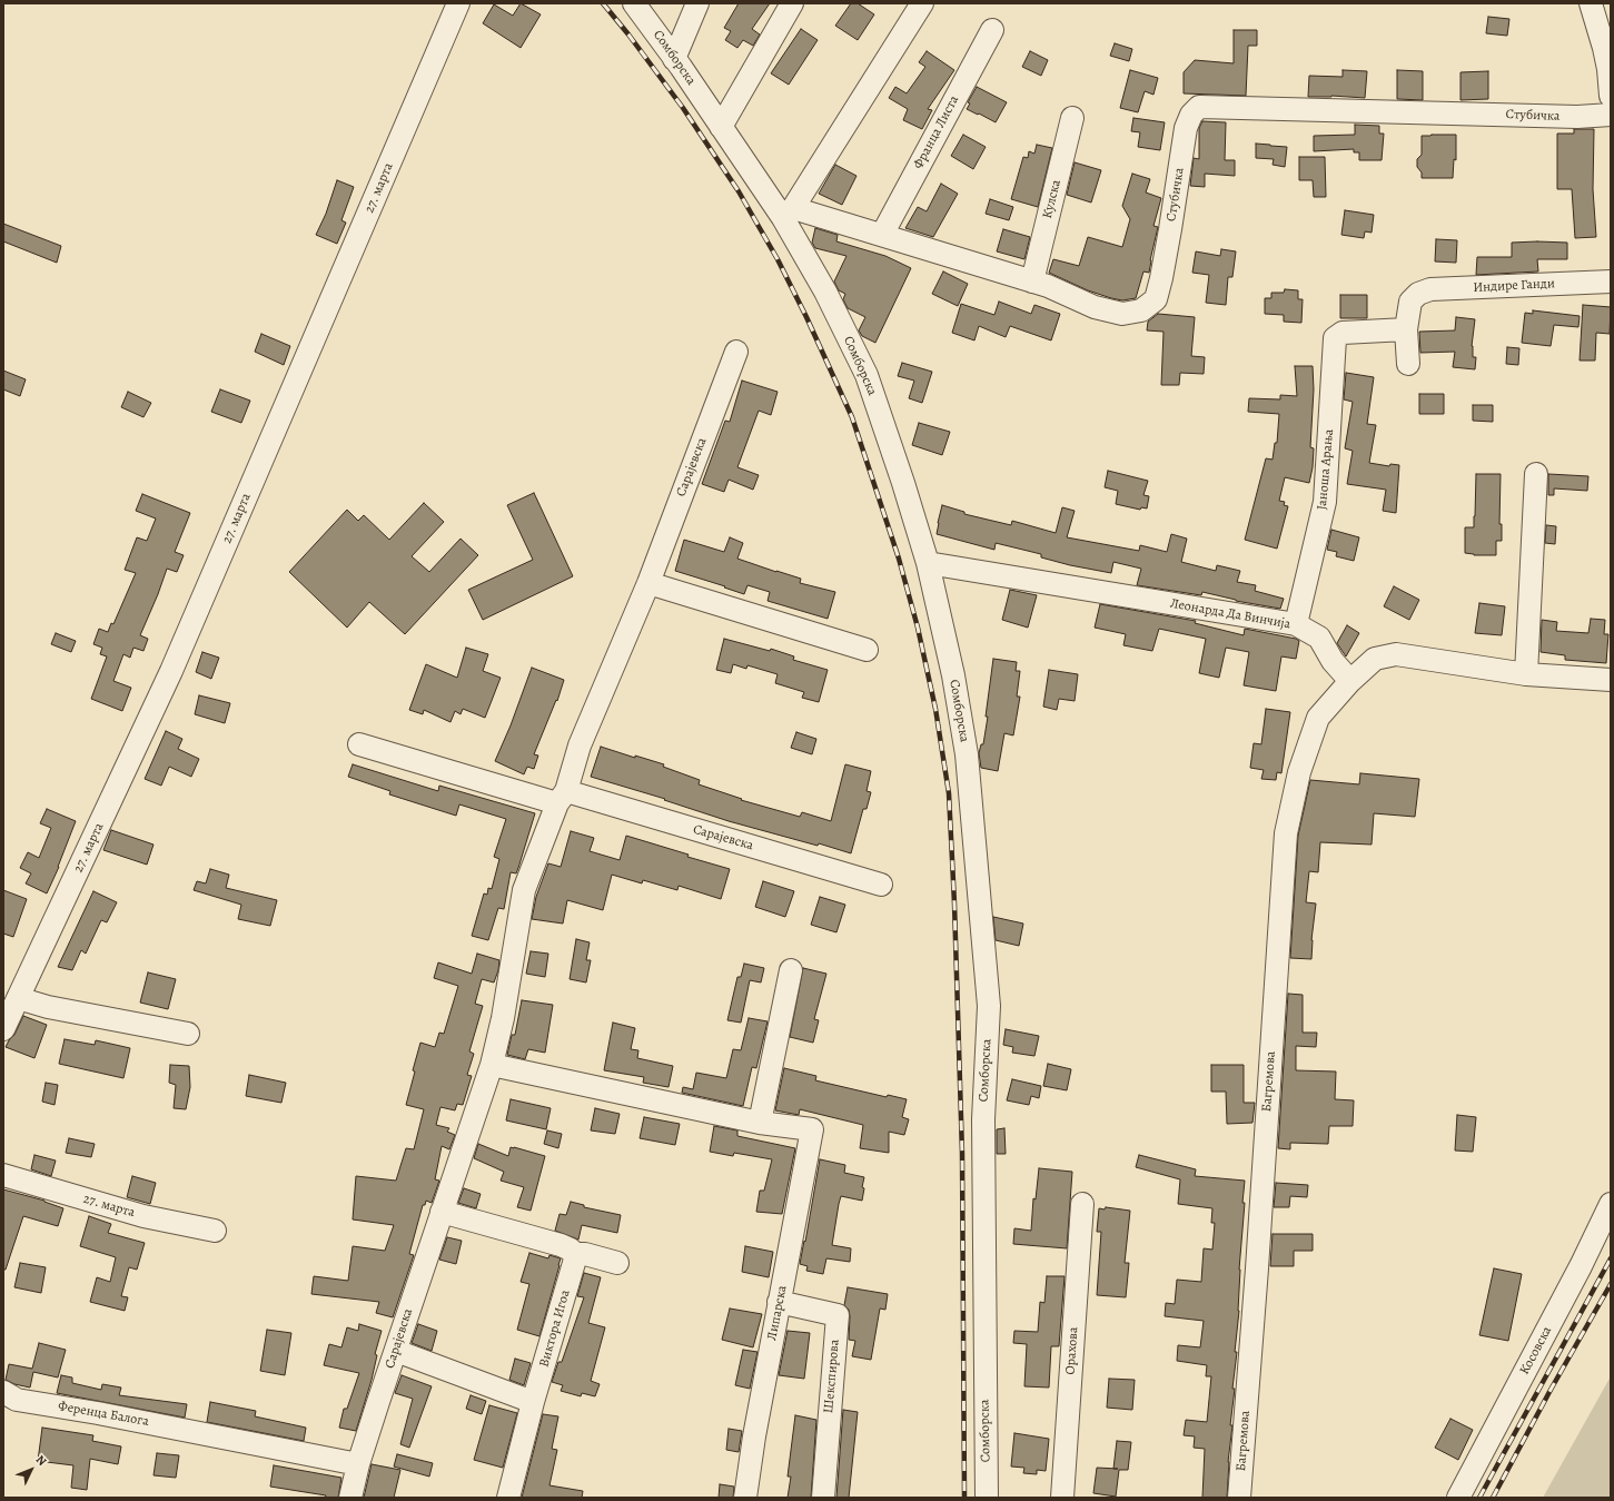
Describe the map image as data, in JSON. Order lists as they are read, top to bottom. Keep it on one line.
{"streets":{"street":["Сомборска","Стубичка","Франца Листа","27. марта","Кулска","Индире Ганди","Сарајевска","Јаноша Арања","Леонарда Да Винчија","Багремова","Липарска","Виктора Игоа","Орахова","Косовска","Шекспирова","Ференца Балога"]},"crossings":[["Сомборска","Стубичка"],["Сомборска","Леонарда Да Винчија"],["Стубичка","Франца Листа"],["Стубичка","Кулска"],["Индире Ганди","Јаноша Арања"],["Сарајевска","Ференца Балога"],["Јаноша Арања","Леонарда Да Винчија"],["Леонарда Да Винчија","Багремова"],["Липарска","Шекспирова"]],"north":"top right"}
